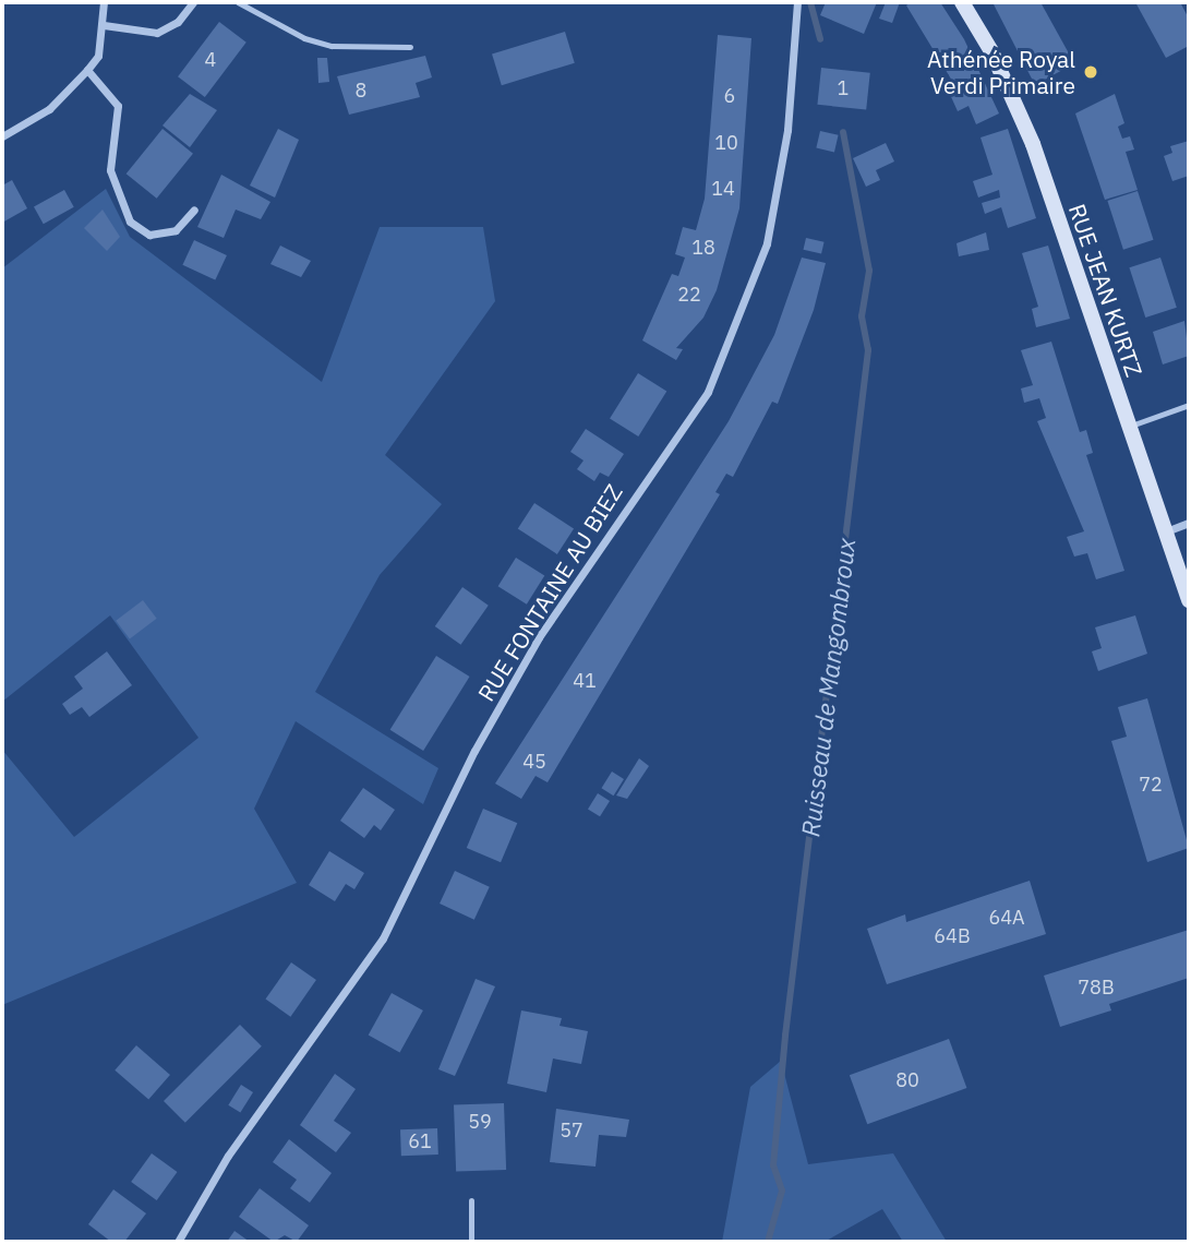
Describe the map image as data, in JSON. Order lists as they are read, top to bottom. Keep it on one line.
{"streets":{"main road":["RUE JEAN KURTZ"],"street":["RUE FONTAINE AU BIEZ"]},"water":["Ruisseau de Mangombroux"],"places":["Athénée Royal Verdi Primaire"],"house_numbers":["4","1","8","6","10","14","18","22","41","45","72","64A","64B","78B","80","59","57","61"]}
